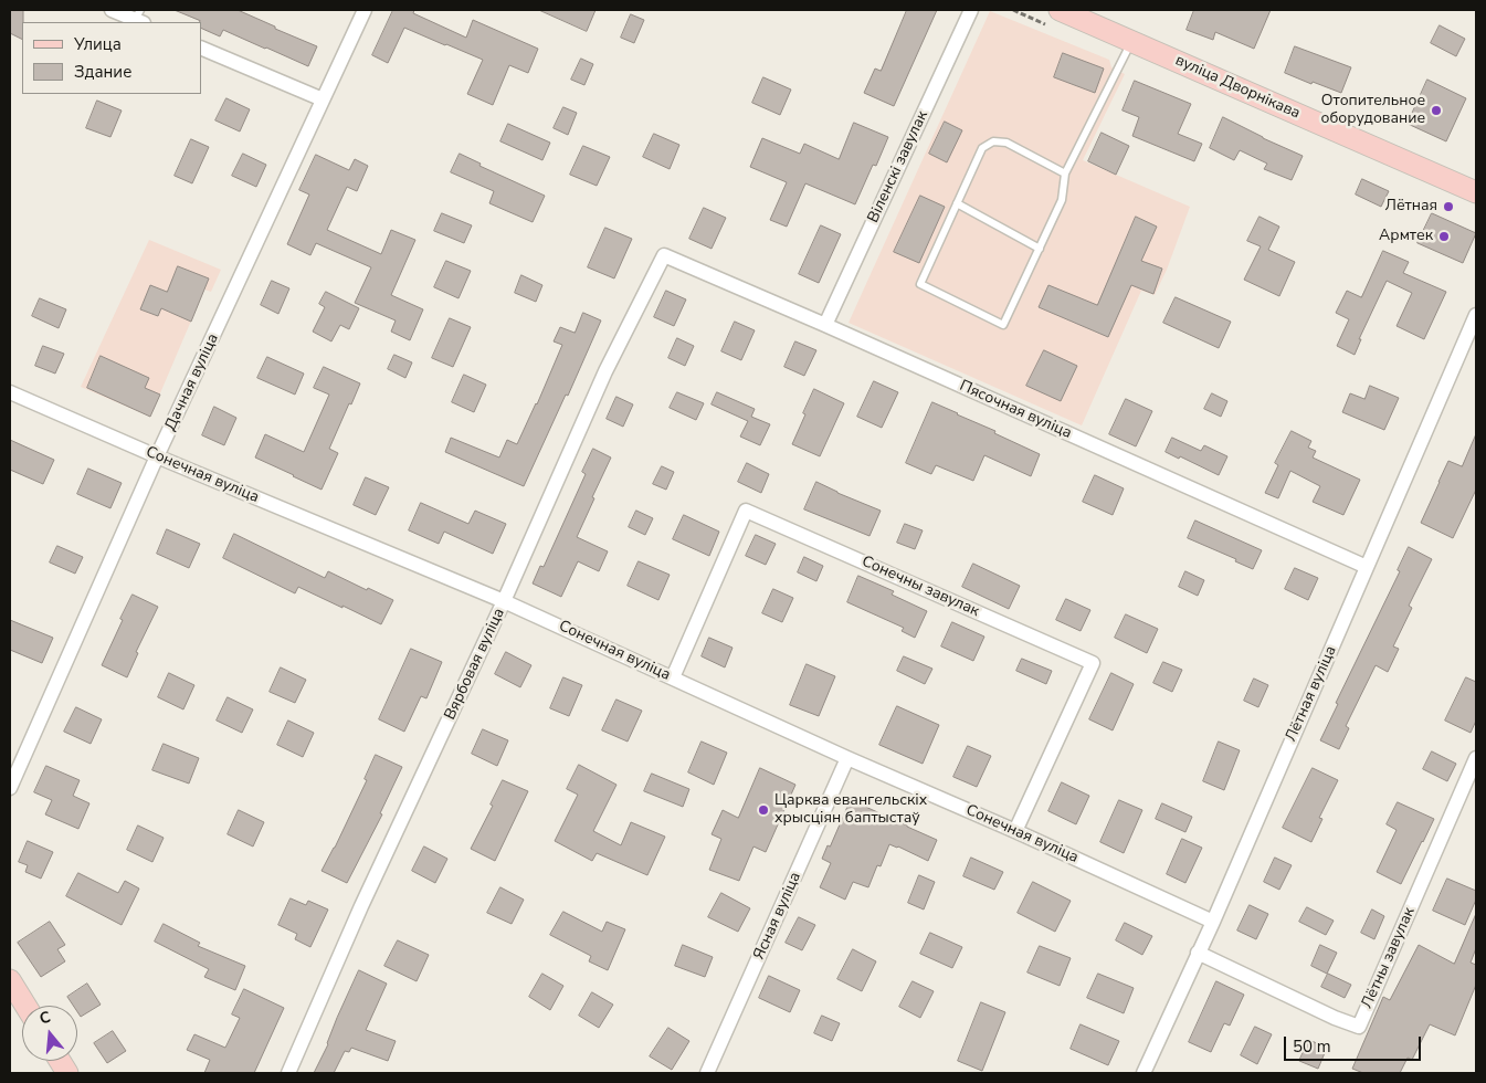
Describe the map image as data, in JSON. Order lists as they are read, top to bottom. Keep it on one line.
{"streets":{"main road":["вуліца Дворнікава"],"street":["Віленскі завулак","Дачная вуліца","Пясочная вуліца","Сонечная вуліца","Сонечны завулак","Вярбовая вуліца","Лётная вуліца","Ясная вуліца","Лётны завулак"]},"crossings":[["Віленскі завулак","Пясочная вуліца"],["Дачная вуліца","Сонечная вуліца"],["Пясочная вуліца","Вярбовая вуліца"],["Пясочная вуліца","Лётная вуліца"],["Сонечная вуліца","Сонечны завулак"],["Сонечная вуліца","Вярбовая вуліца"],["Сонечная вуліца","Лётная вуліца"],["Сонечная вуліца","Ясная вуліца"],["Лётная вуліца","Лётны завулак"]],"places":["Отопительное оборудование","Лётная","Армтек","Царква евангельскіх хрысціян баптыстаў"],"legend":["Улица","Здание"],"scale_bar":"50 m","north":"top"}
